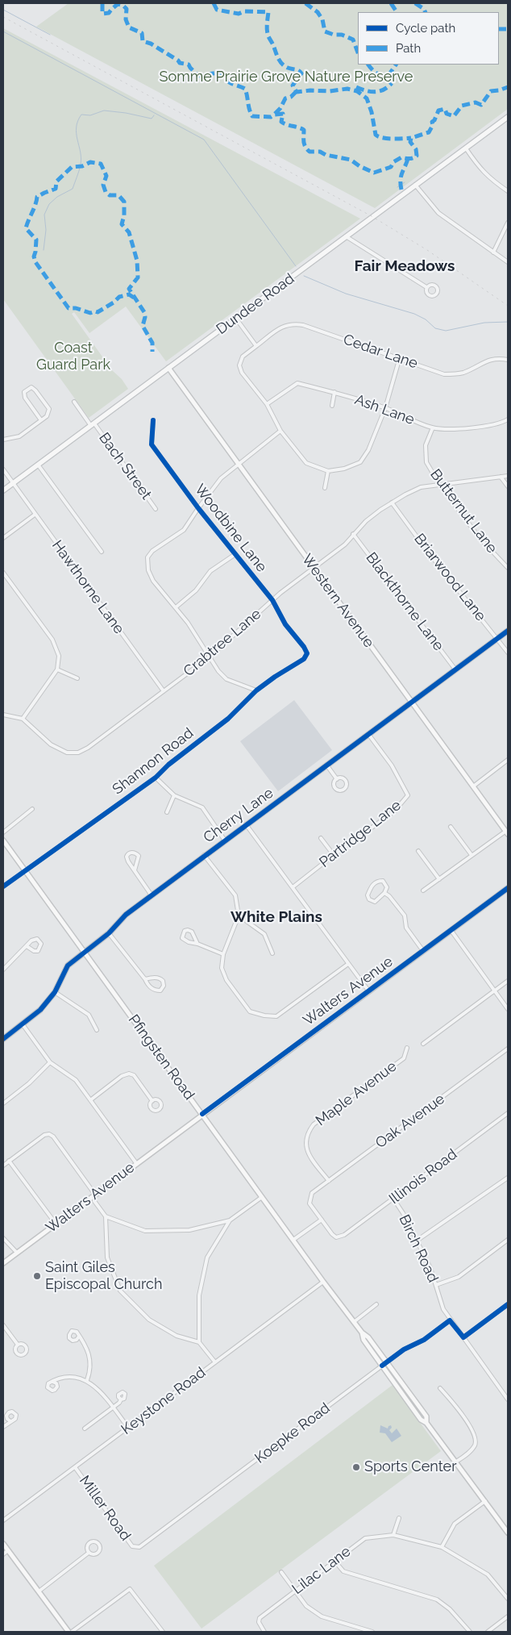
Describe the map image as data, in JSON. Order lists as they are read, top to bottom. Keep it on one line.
{"streets":{"main road":["Dundee Road"],"street":["Cedar Lane","Ash Lane","Bach Street","Butternut Lane","Woodbine Lane","Briarwood Lane","Hawthorne Lane","Western Avenue","Blackthorne Lane","Crabtree Lane","Shannon Road","Cherry Lane","Partridge Lane","Walters Avenue","Pfingsten Road","Maple Avenue","Oak Avenue","Illinois Road","Birch Road","Keystone Road","Koepke Road","Miller Road","Lilac Lane"]},"crossings":[["Dundee Road","Bach Street"],["Dundee Road","Hawthorne Lane"],["Dundee Road","Western Avenue"],["Ash Lane","Butternut Lane"],["Butternut Lane","Crabtree Lane"],["Woodbine Lane","Crabtree Lane"],["Woodbine Lane","Shannon Road"],["Briarwood Lane","Crabtree Lane"],["Briarwood Lane","Cherry Lane"],["Hawthorne Lane","Crabtree Lane"],["Western Avenue","Crabtree Lane"],["Western Avenue","Cherry Lane"],["Blackthorne Lane","Crabtree Lane"],["Blackthorne Lane","Cherry Lane"],["Shannon Road","Pfingsten Road"],["Cherry Lane","Partridge Lane"],["Cherry Lane","Pfingsten Road"],["Walters Avenue","Pfingsten Road"],["Pfingsten Road","Keystone Road"],["Pfingsten Road","Koepke Road"],["Maple Avenue","Oak Avenue"],["Oak Avenue","Illinois Road"],["Illinois Road","Birch Road"],["Birch Road","Koepke Road"],["Keystone Road","Miller Road"],["Koepke Road","Miller Road"]],"districts":["Fair Meadows","White Plains"],"parks":["Somme Prairie Grove Nature Preserve","Coast Guard Park"],"places":["Saint Giles Episcopal Church","Sports Center"],"legend":["Cycle path","Path"]}
